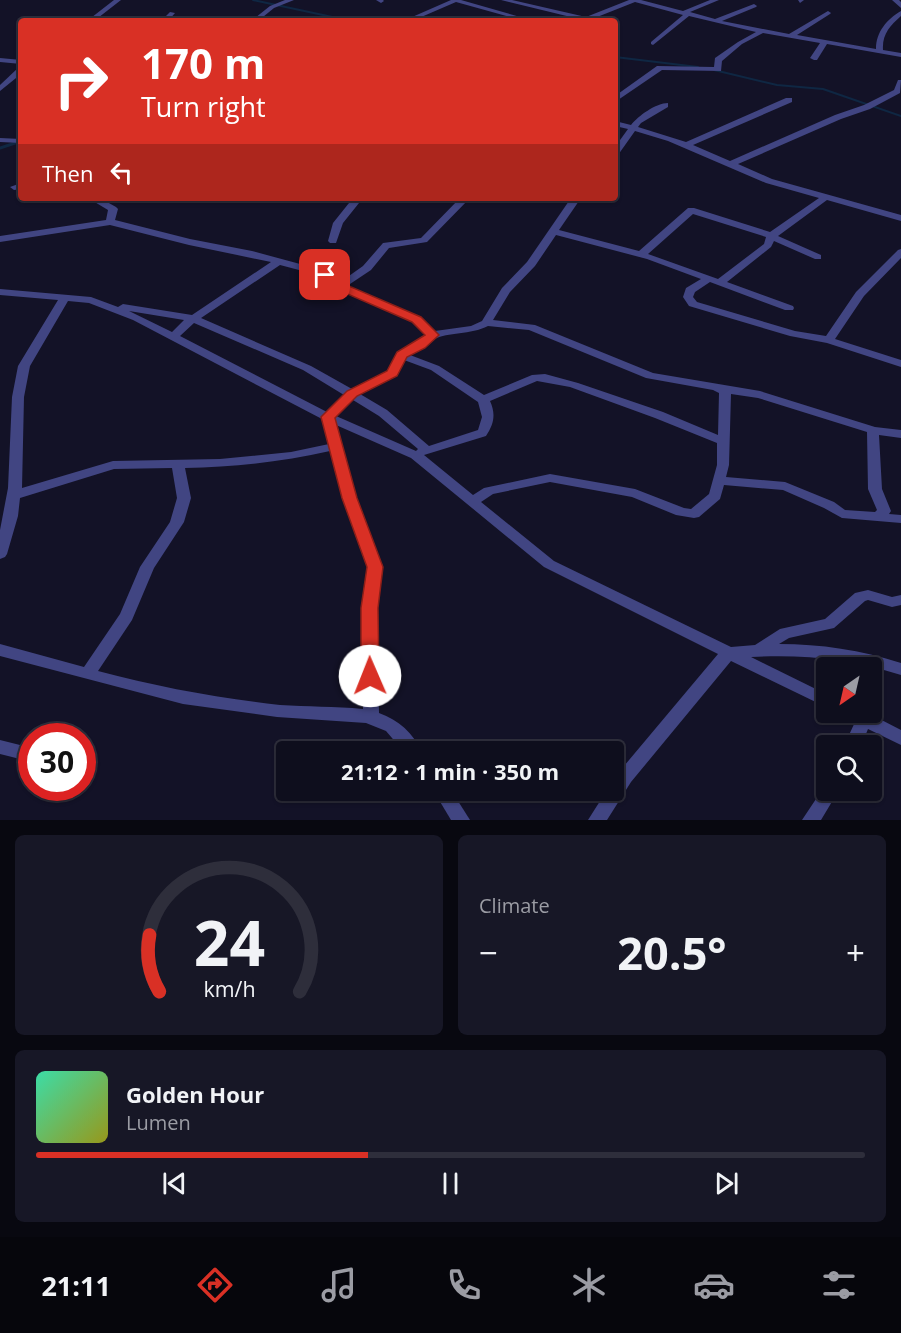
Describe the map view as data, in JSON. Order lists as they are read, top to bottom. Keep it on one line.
{"north":"bottom left","page":{"turn":["170 m","Turn right"],"then":"Then","limit":"30","trip":"21:12 · 1 min · 350 m","tile":"Climate","heat":["−","20.5°","+"],"song":["Golden Hour","Lumen"],"tabs":"21:11","gauge":["24","km/h"]}}
